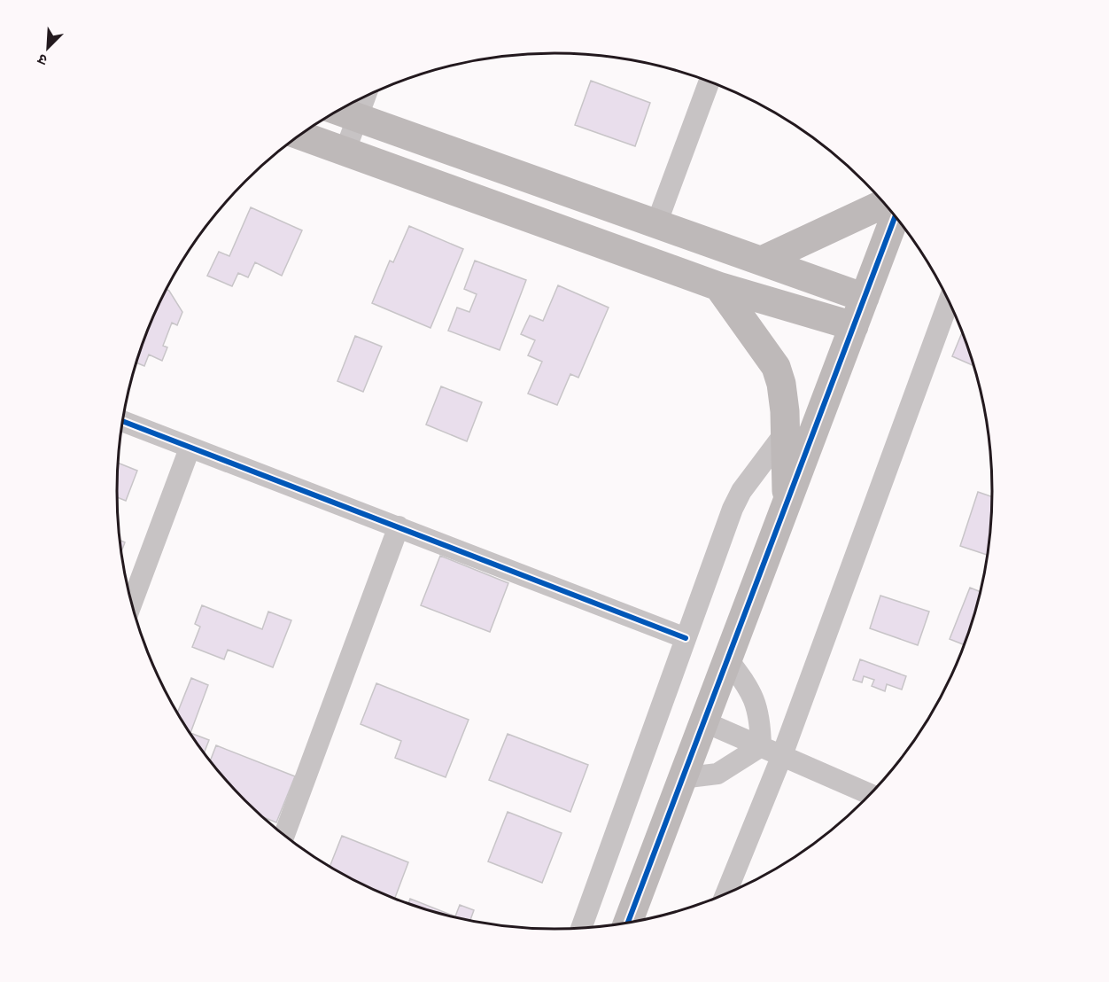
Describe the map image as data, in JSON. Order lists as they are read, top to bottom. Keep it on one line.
{"north":"bottom left"}
